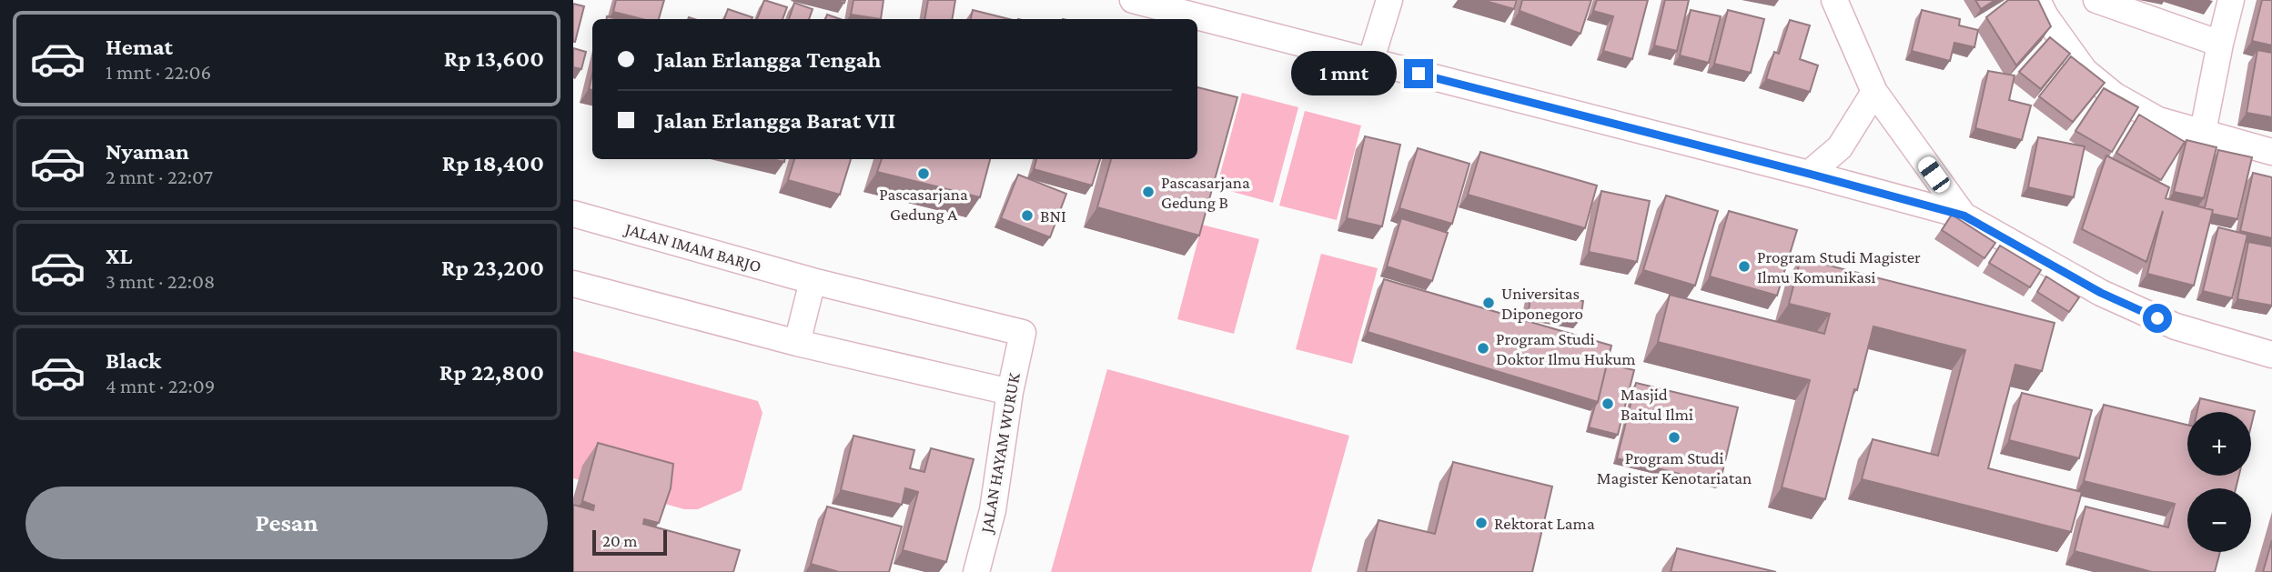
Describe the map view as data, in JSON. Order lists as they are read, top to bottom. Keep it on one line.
{"streets":{"street":["JALAN IMAM BARJO","JALAN HAYAM WURUK"]},"crossings":[["JALAN IMAM BARJO","JALAN HAYAM WURUK"]],"places":["Pascasarjana Gedung A","Pascasarjana Gedung B","BNI","Program Studi Magister Ilmu Komunikasi","Universitas Diponegoro","Program Studi Doktor Ilmu Hukum","Masjid Baitul Ilmi","Program Studi Magister Kenotariatan","Rektorat Lama"],"scale_bar":"20 m","page":{"list":[{"name":"Hemat","note":"1 mnt · 22:06","value":"Rp 13,600"},{"name":"Nyaman","note":"2 mnt · 22:07","value":"Rp 18,400"},{"name":"XL","note":"3 mnt · 22:08","value":"Rp 23,200"},{"name":"Black","note":"4 mnt · 22:09","value":"Rp 22,800"}],"banner":["Jalan Erlangga Tengah","Jalan Erlangga Barat VII"],"bubble":"1 mnt","map_buttons":["+","−"],"buttons":"Pesan","scale":"20 m"}}
